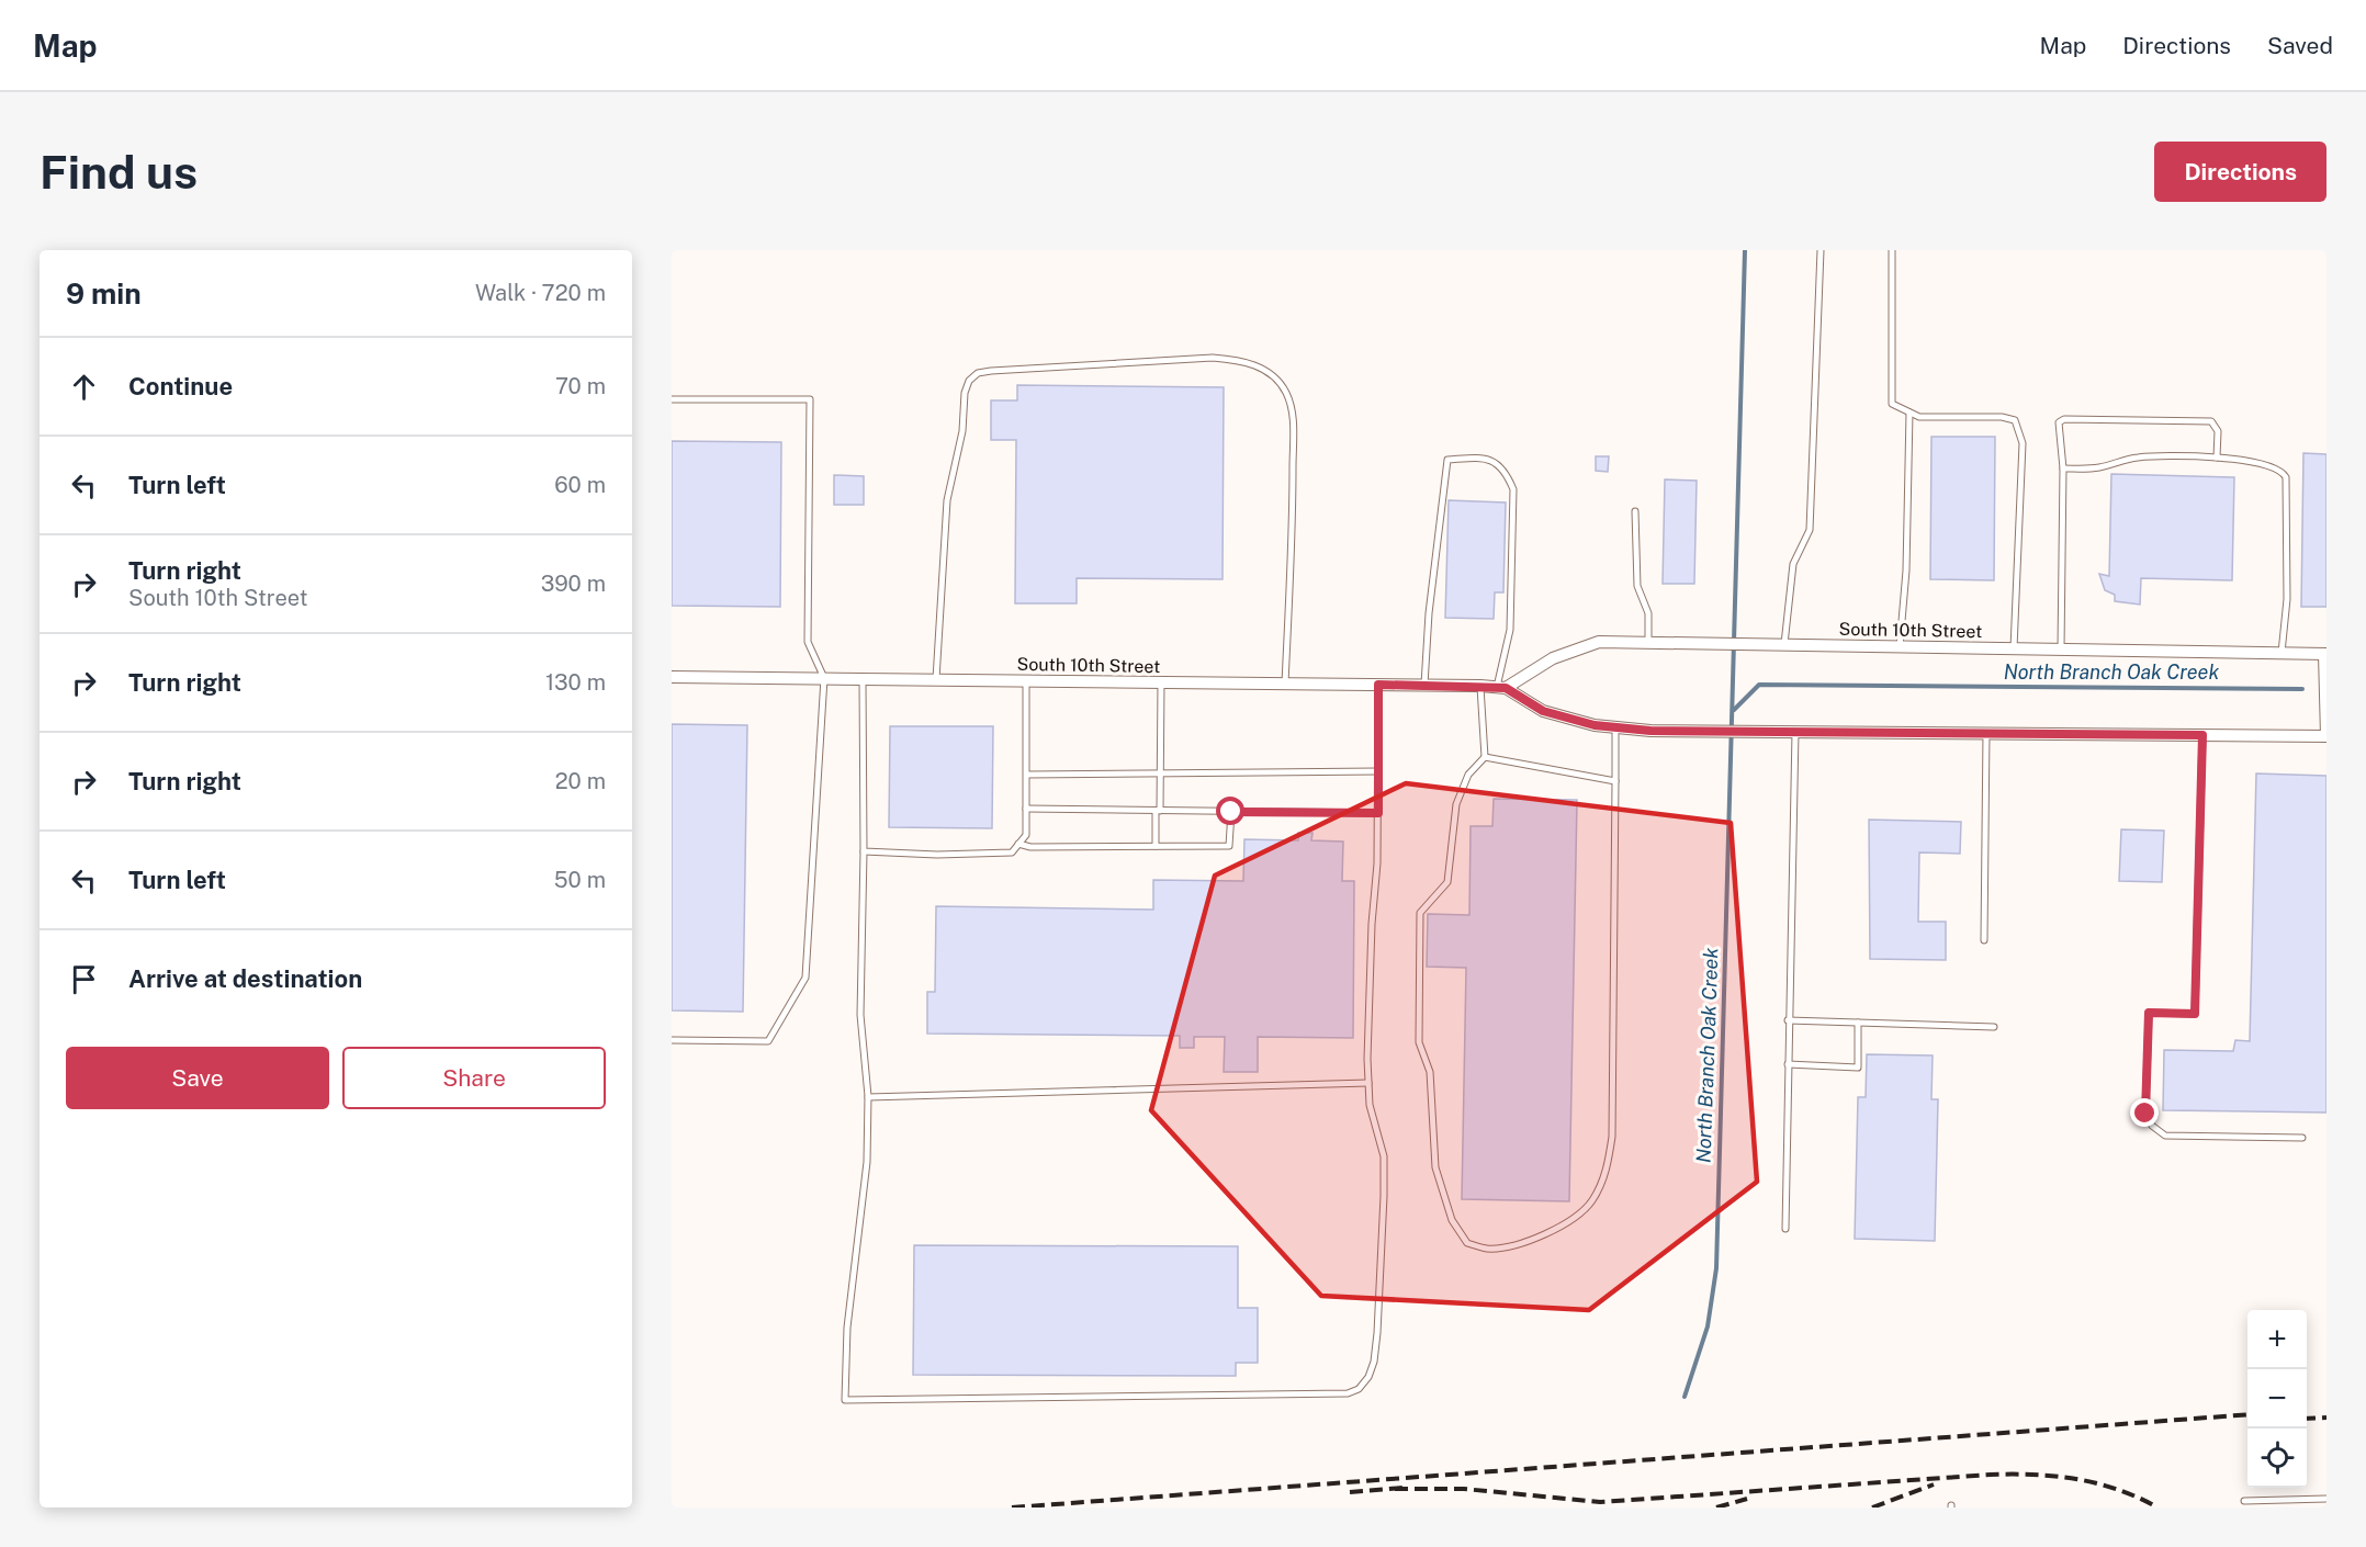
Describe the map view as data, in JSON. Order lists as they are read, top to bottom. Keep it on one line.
{"streets":{"street":["South 10th Street"]},"water":["North Branch Oak Creek"],"page":{"header":"Map","nav":["Map","Directions","Saved"],"buttons":["Directions",["Save","Share"]],"title":"Find us","heading":["9 min","Walk · 720 m"],"list":[["Continue","70 m"],["Turn left","60 m"],["Turn right","South 10th Street","390 m"],["Turn right","130 m"],["Turn right","20 m"],["Turn left","50 m"],"Arrive at destination"],"map_buttons":["+","−"]}}
